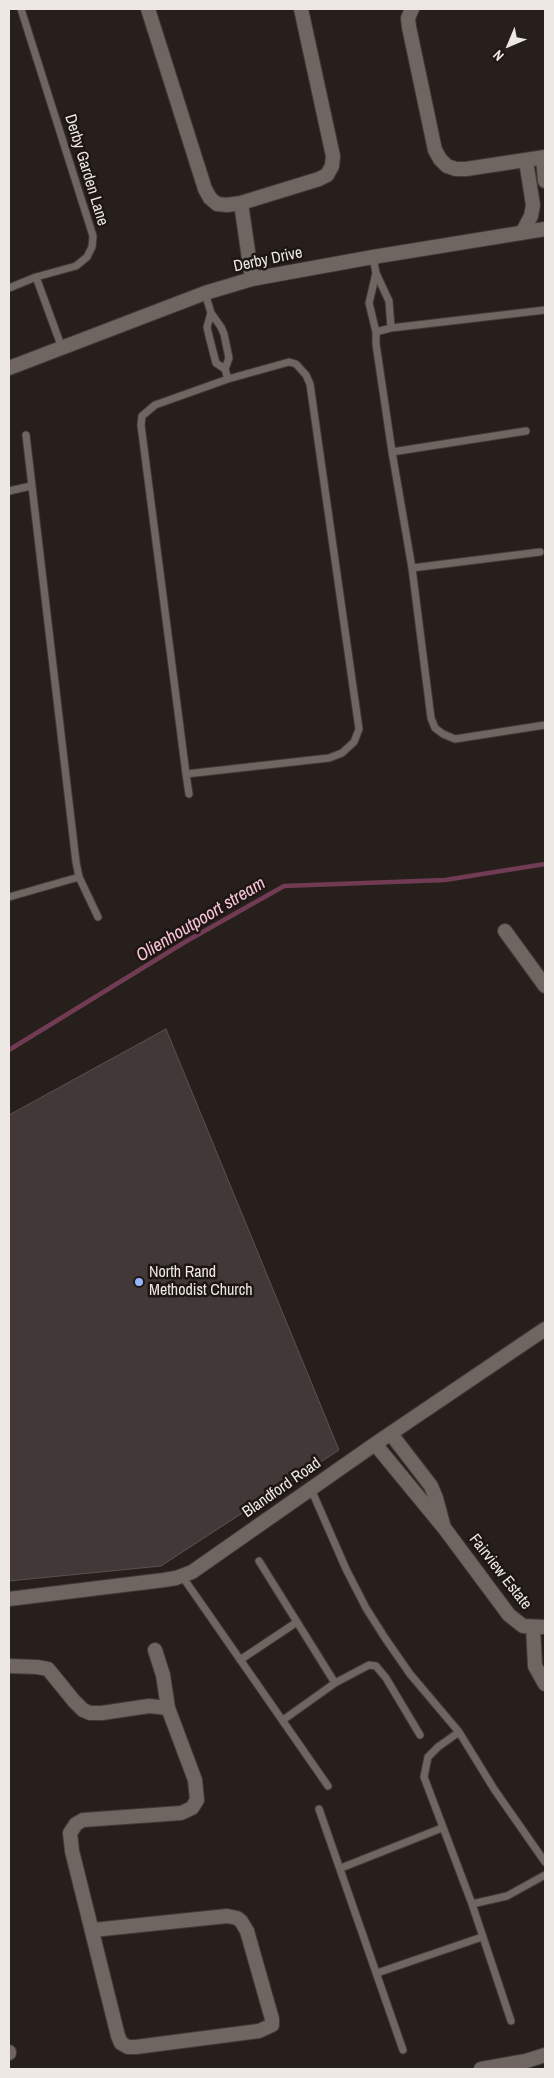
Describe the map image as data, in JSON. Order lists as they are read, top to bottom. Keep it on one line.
{"streets":{"street":["Derby Drive","Blandford Road","Fairview Estate"],"lane":["Derby Garden Lane"]},"crossings":[["Blandford Road","Fairview Estate"]],"water":["Olienhoutpoort stream"],"places":["North Rand Methodist Church"],"north":"bottom left"}
